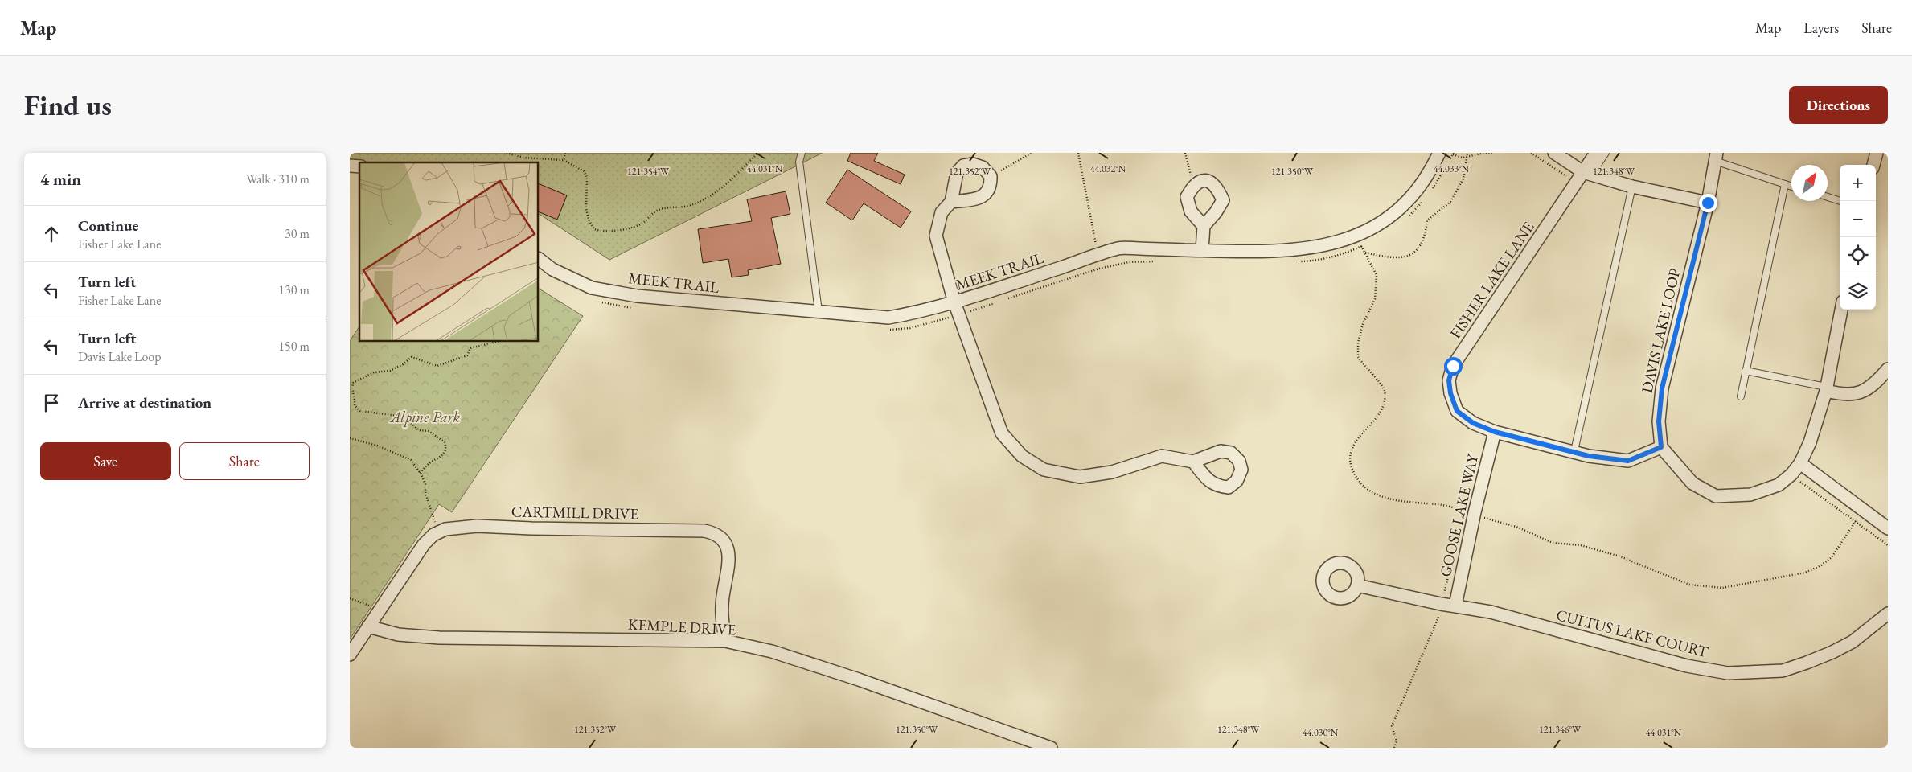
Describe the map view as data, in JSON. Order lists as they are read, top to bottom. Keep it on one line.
{"streets":{"street":["MEEK TRAIL","FISHER LAKE LANE","DAVIS LAKE LOOP","CARTMILL DRIVE","GOOSE LAKE WAY","KEMPLE DRIVE","CULTUS LAKE COURT"]},"crossings":[["FISHER LAKE LANE","DAVIS LAKE LOOP"],["FISHER LAKE LANE","GOOSE LAKE WAY"],["CARTMILL DRIVE","KEMPLE DRIVE"],["GOOSE LAKE WAY","CULTUS LAKE COURT"]],"parks":["Alpine Park"],"north":"top right","page":{"header":"Map","nav":["Map","Layers","Share"],"buttons":["Directions",["Save","Share"]],"title":"Find us","heading":["4 min","Walk · 310 m"],"map_buttons":["+","−"],"list":[["Continue","Fisher Lake Lane","30 m"],["Turn left","Fisher Lake Lane","130 m"],["Turn left","Davis Lake Loop","150 m"],"Arrive at destination"]},"coordinates":["44.031°N","44.032°N","44.033°N","121.354°W","121.352°W","121.350°W","121.348°W","121.346°W","44.030°N"]}
